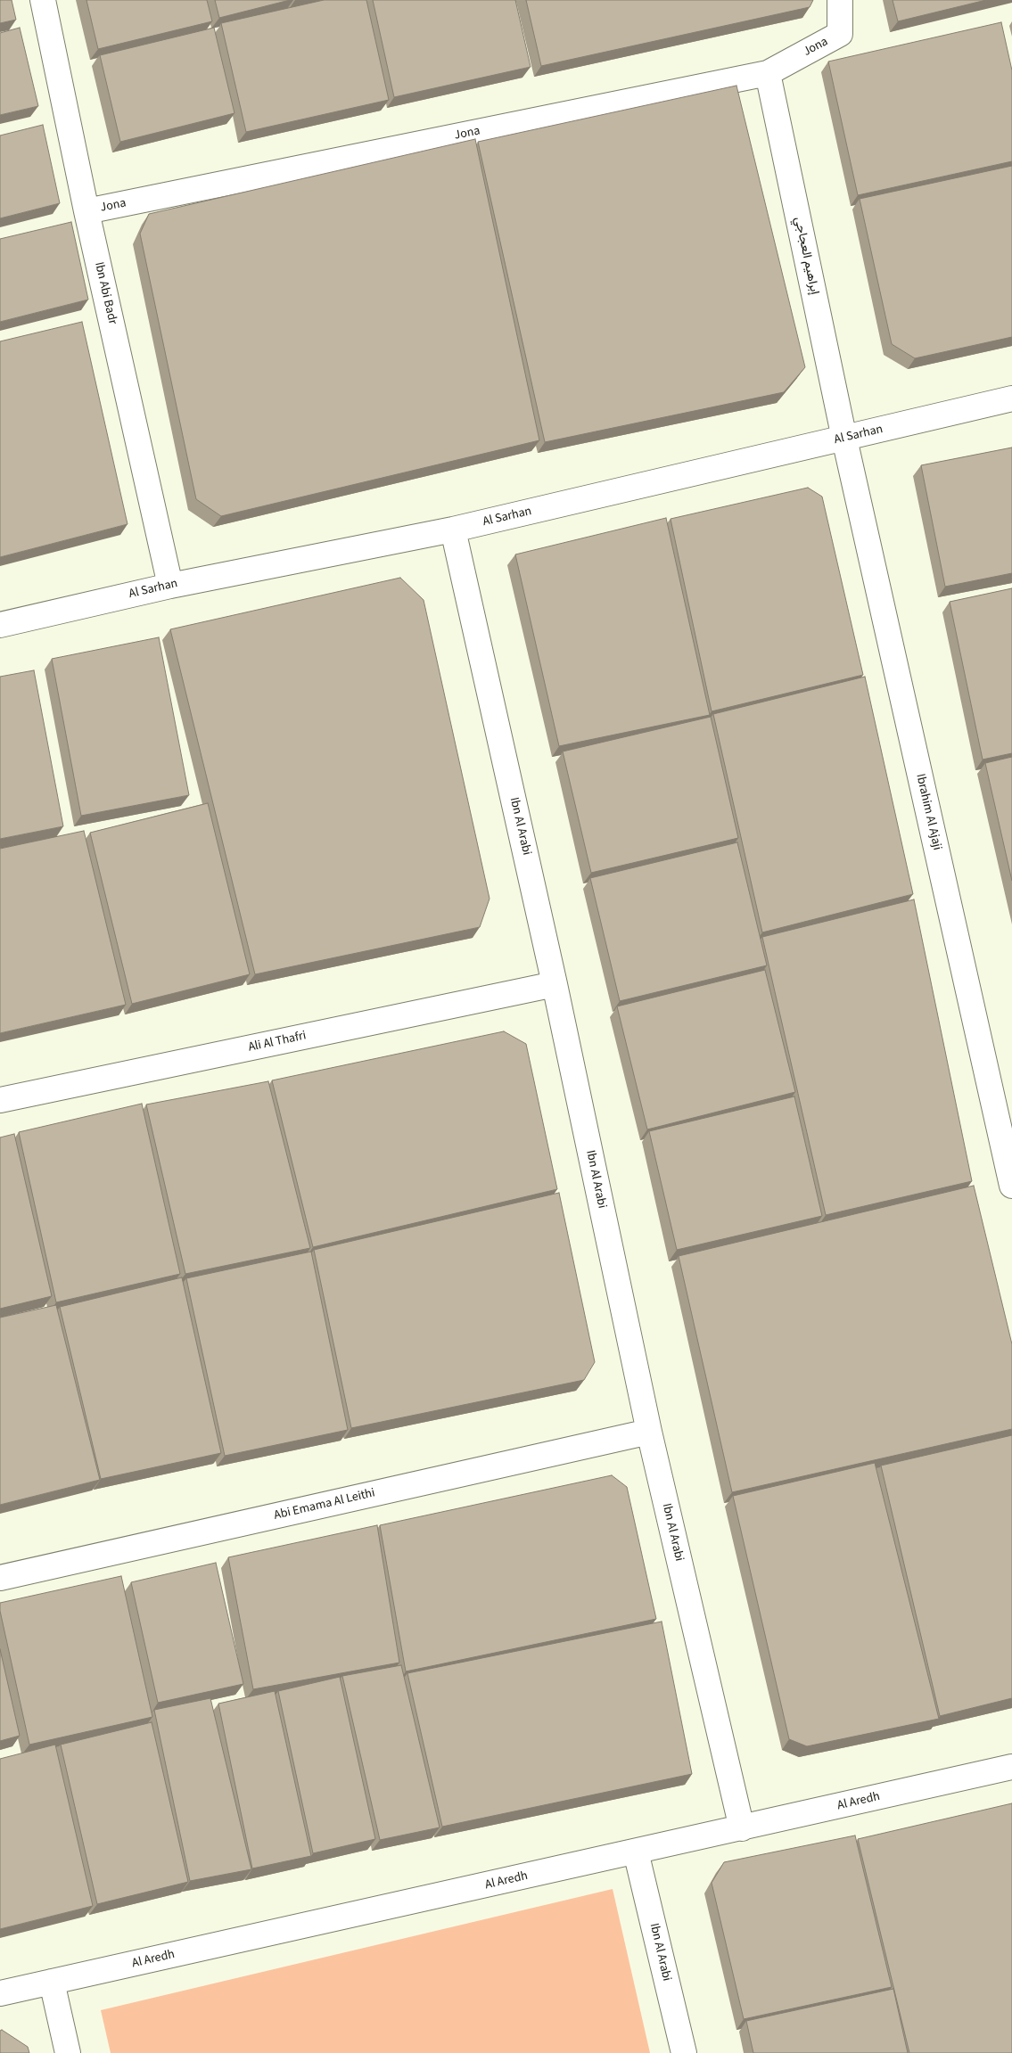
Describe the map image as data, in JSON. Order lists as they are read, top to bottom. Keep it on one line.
{"streets":{"street":["Jona","إبراهيم العجاجي","Ibn Abi Badr","Al Sarhan","Ibrahim Al Ajaji","Ibn Al Arabi","Ali Al Thafri","Abi Emama Al Leithi","Al Aredh"]},"crossings":[["Jona","إبراهيم العجاجي"],["Jona","Ibn Abi Badr"],["إبراهيم العجاجي","Al Sarhan"],["إبراهيم العجاجي","Ibrahim Al Ajaji"],["Ibn Abi Badr","Al Sarhan"],["Al Sarhan","Ibrahim Al Ajaji"],["Al Sarhan","Ibn Al Arabi"],["Ibn Al Arabi","Ali Al Thafri"],["Ibn Al Arabi","Abi Emama Al Leithi"],["Ibn Al Arabi","Al Aredh"]]}
